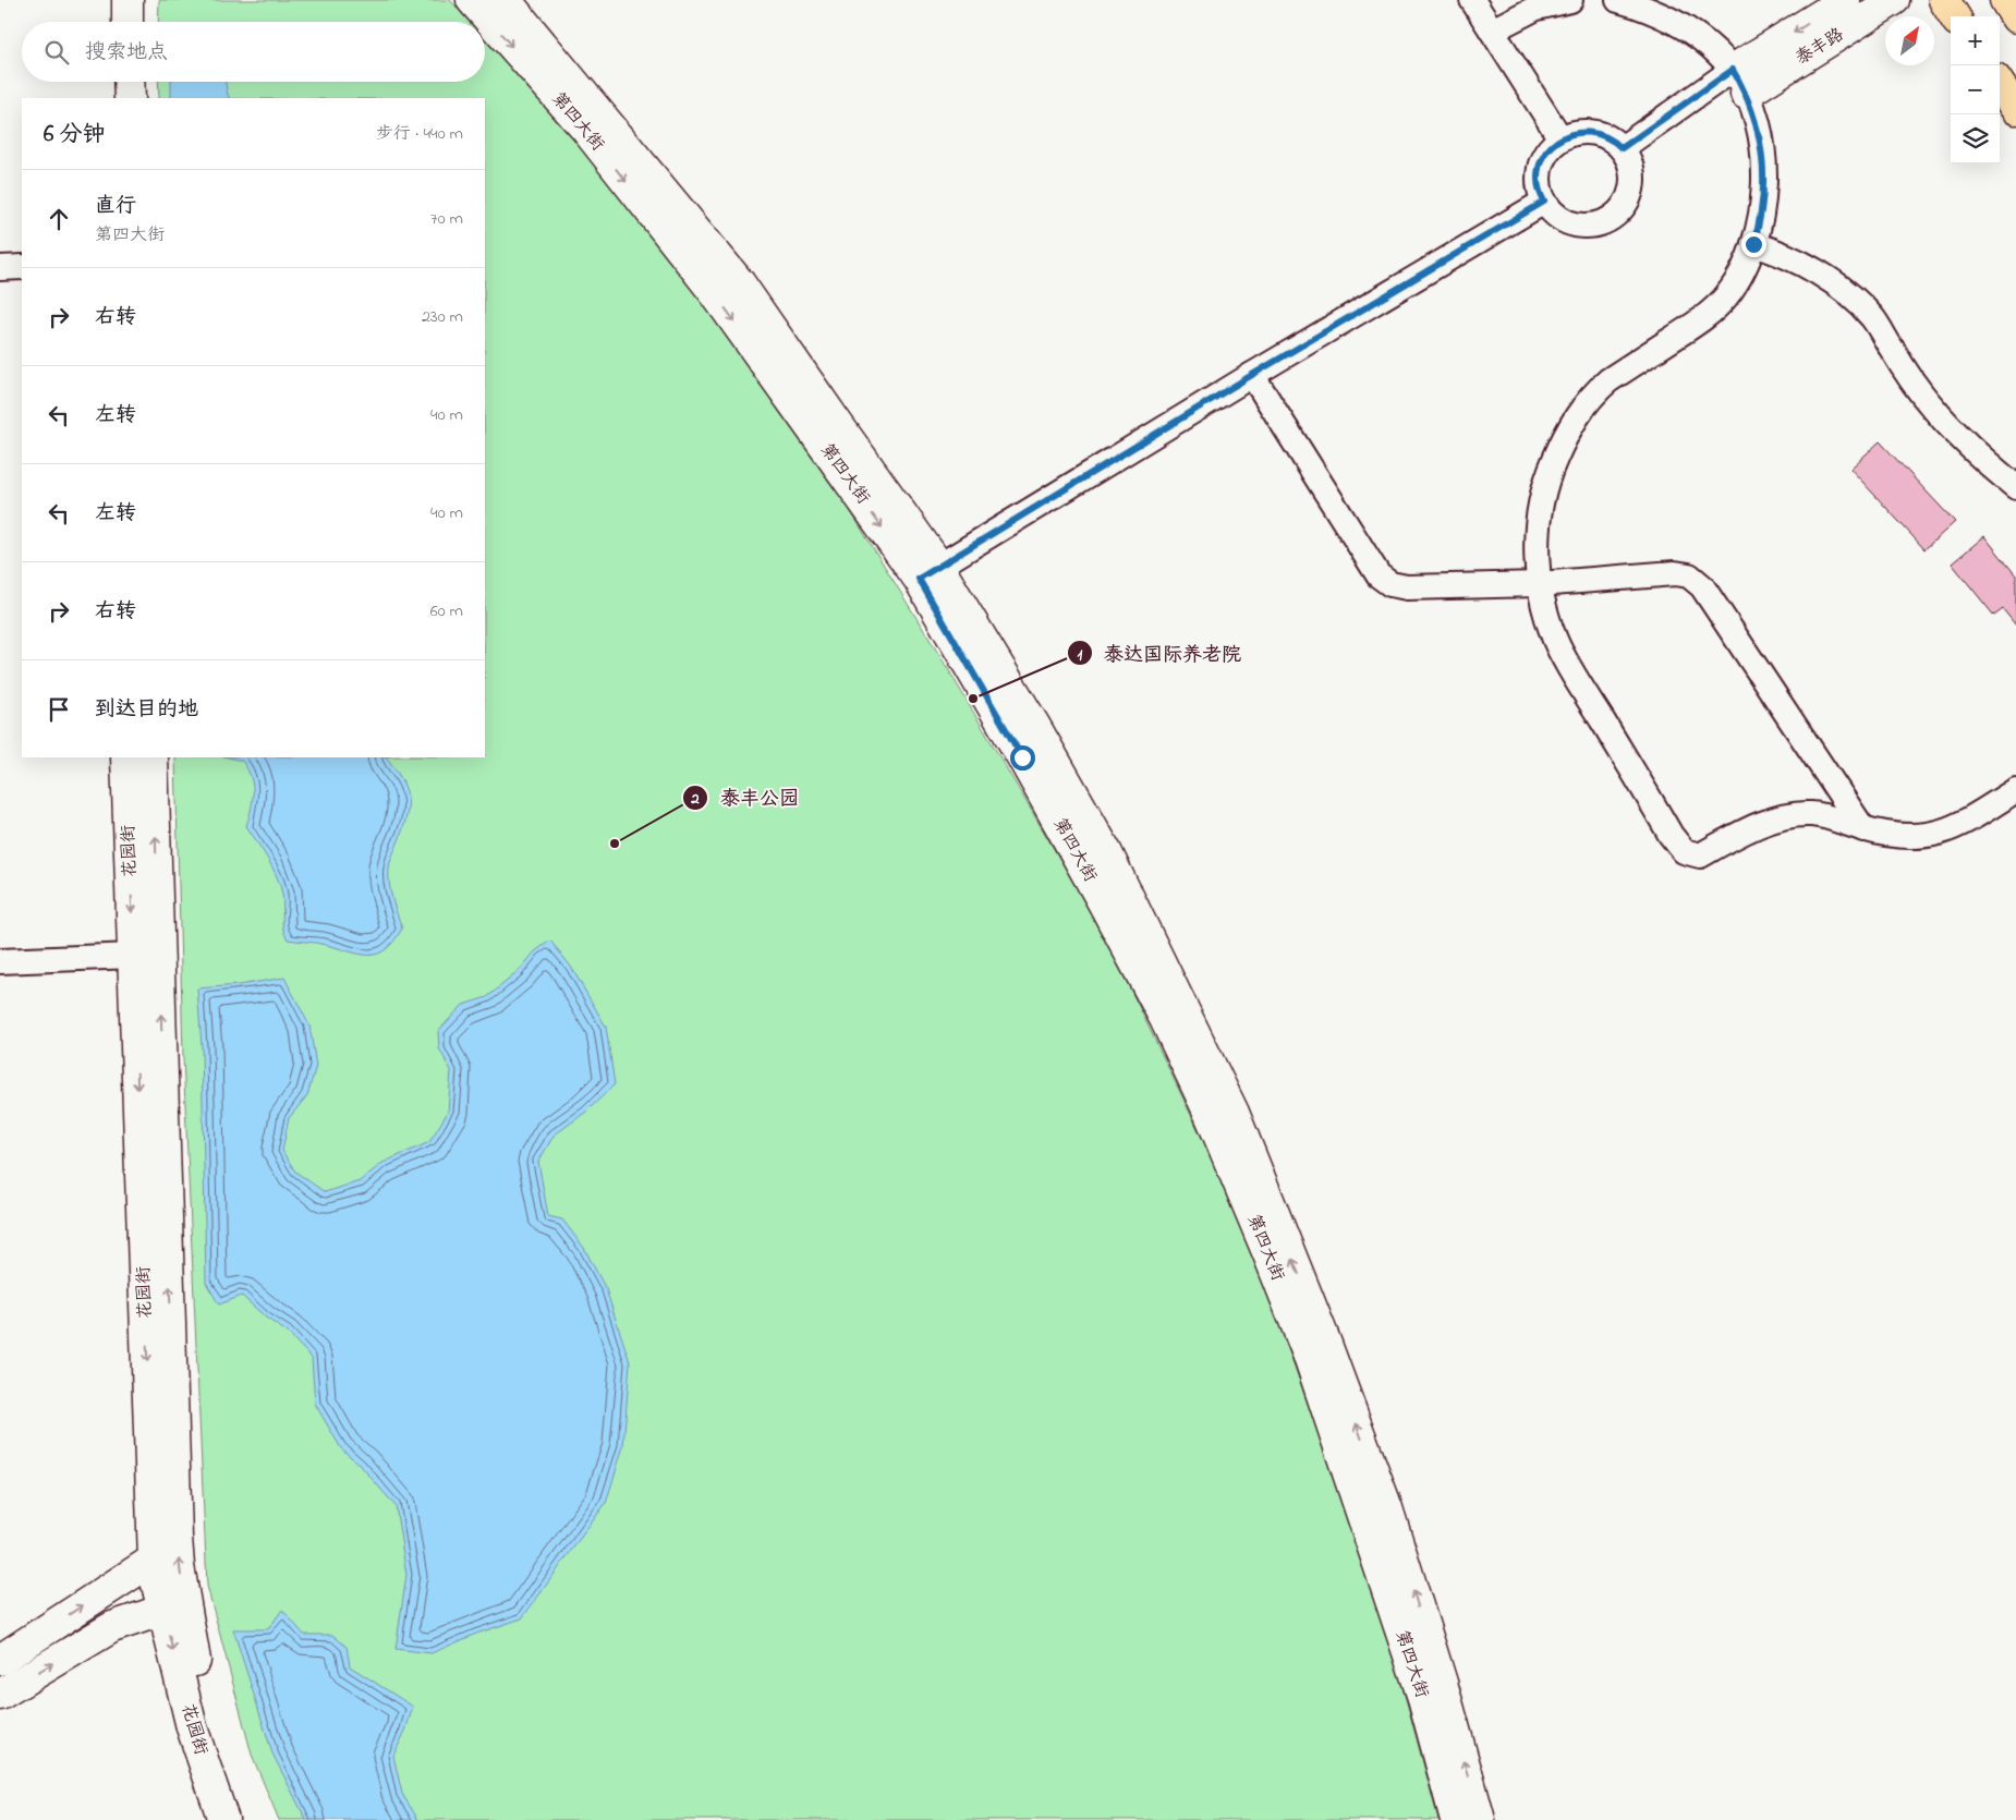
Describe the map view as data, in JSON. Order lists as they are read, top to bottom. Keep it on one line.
{"streets":{"street":["泰丰路","第四大街","花园街"]},"places":["泰达国际养老院","泰丰公园"],"north":"top right","page":{"map_buttons":["+","−"],"search":"搜索地点","heading":["6 分钟","步行 · 440 m"],"list":[["直行","第四大街","70 m"],["右转","230 m"],["左转","40 m"],["左转","40 m"],["右转","60 m"],"到达目的地"]}}
